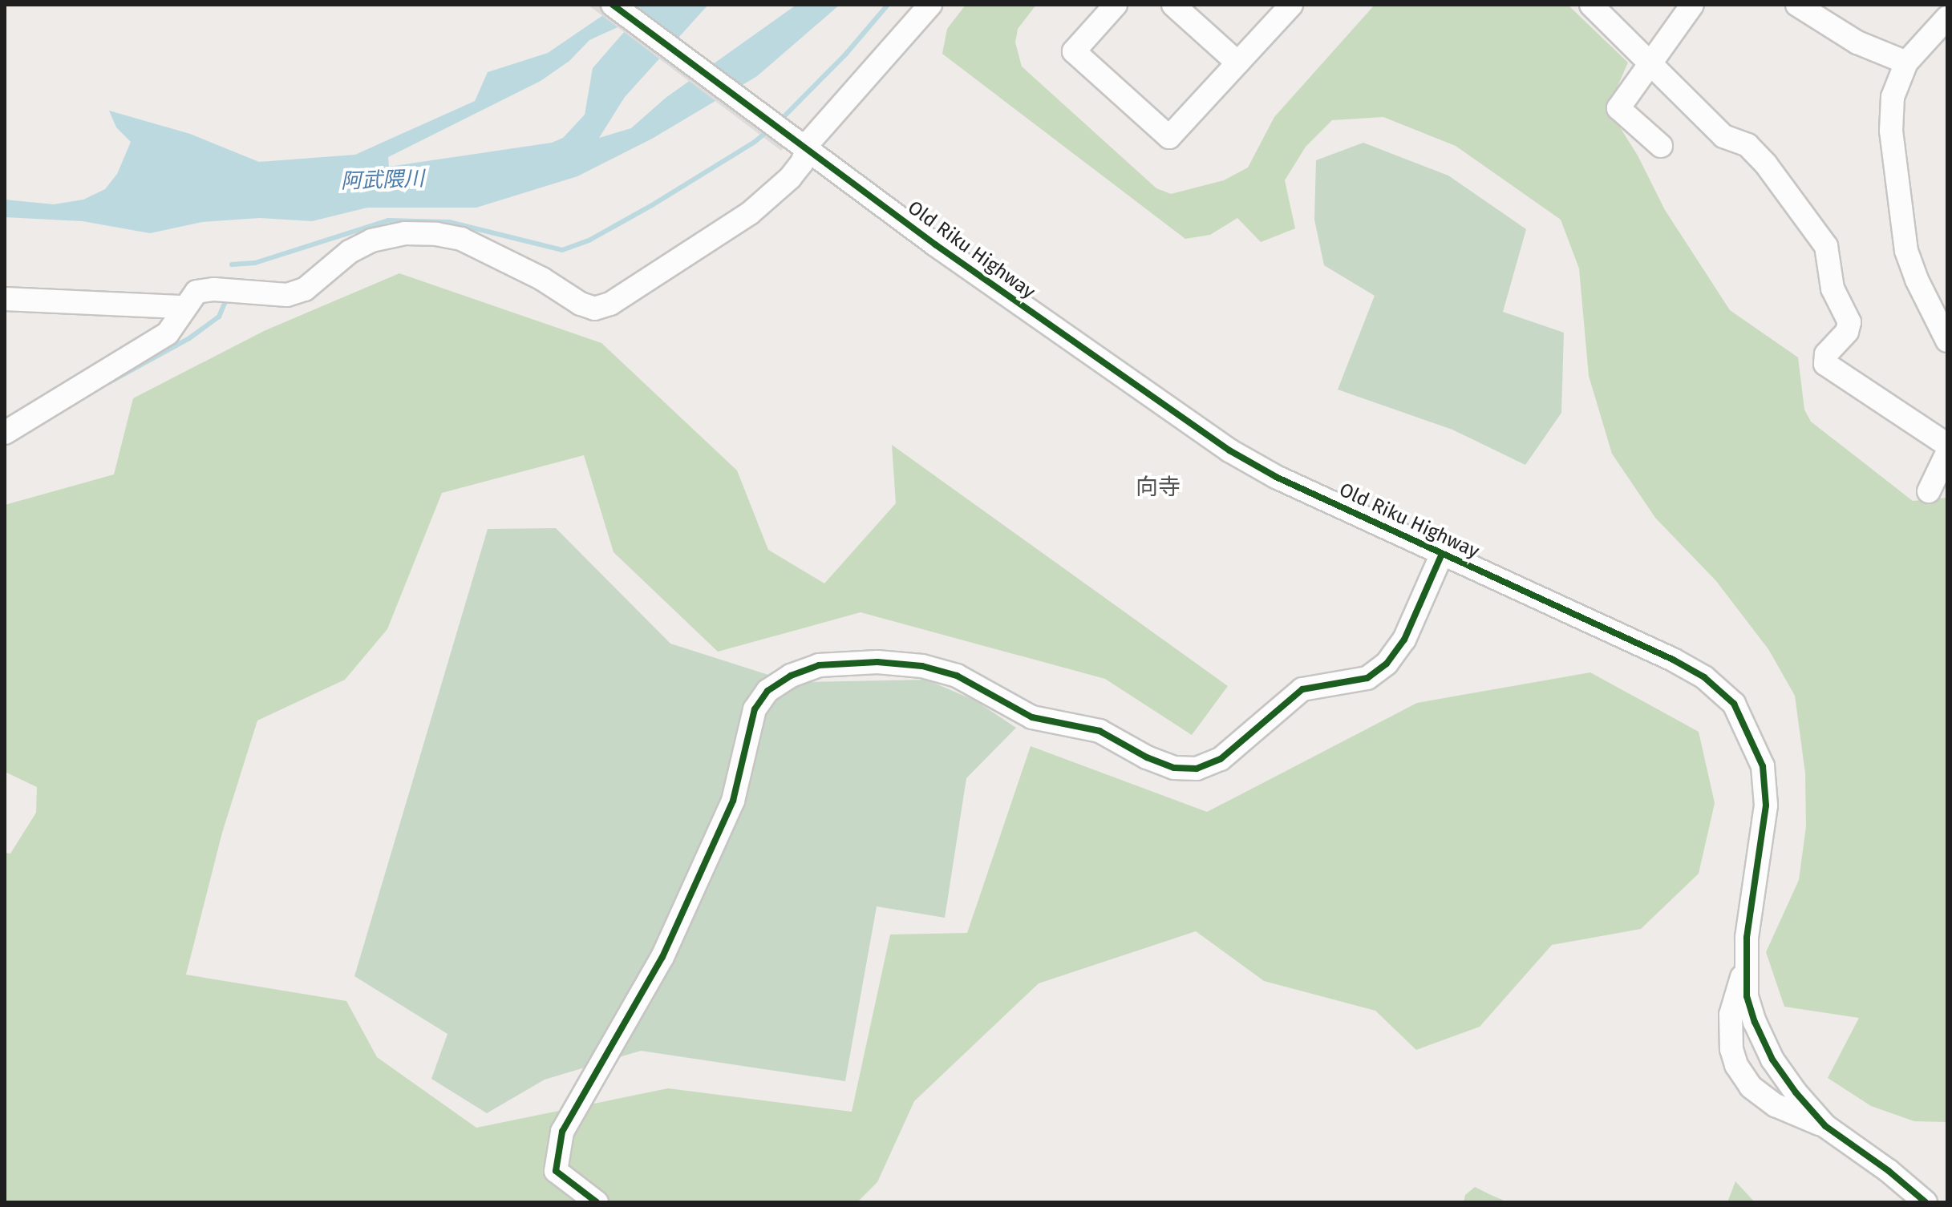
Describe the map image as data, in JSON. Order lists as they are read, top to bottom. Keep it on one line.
{"streets":{"street":["Old Riku Highway"]},"districts":["向寺"],"water":["阿武隈川"]}
